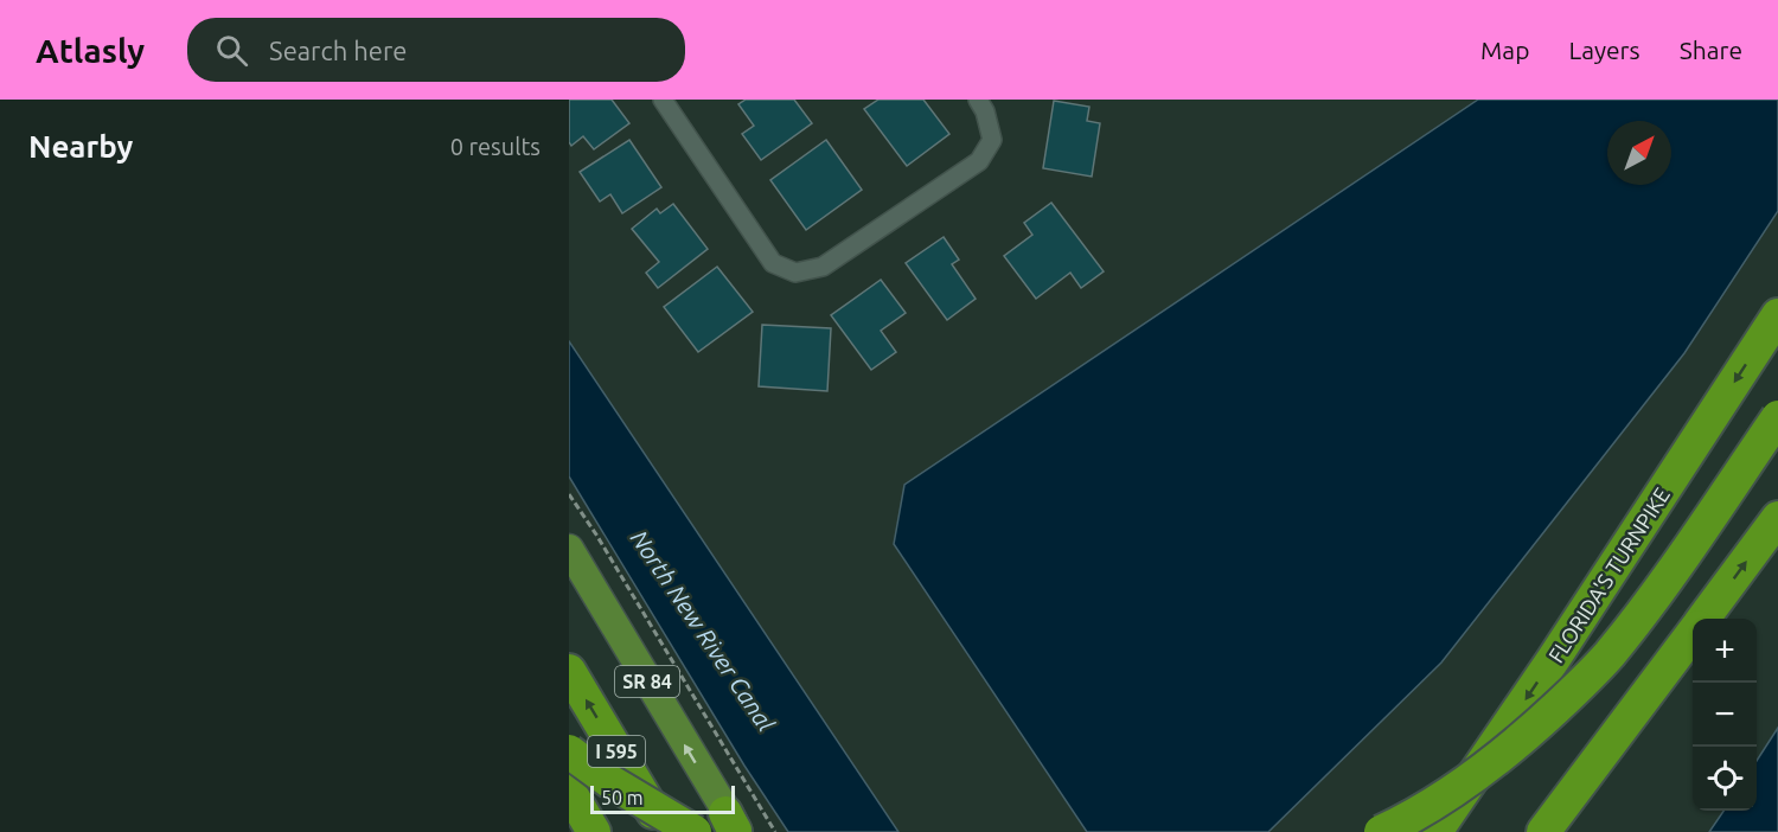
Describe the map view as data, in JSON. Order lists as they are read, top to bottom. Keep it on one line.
{"streets":{"highway":["FLORIDA'S TURNPIKE","I 595"],"main road":["SR 84"]},"water":["North New River Canal"],"scale_bar":"50 m","north":"top right","page":{"header":"Atlasly","search":"Search here","nav":["Map","Layers","Share"],"heading":["Nearby","0 results"],"map_buttons":["+","−"],"scale":"50 m"}}
